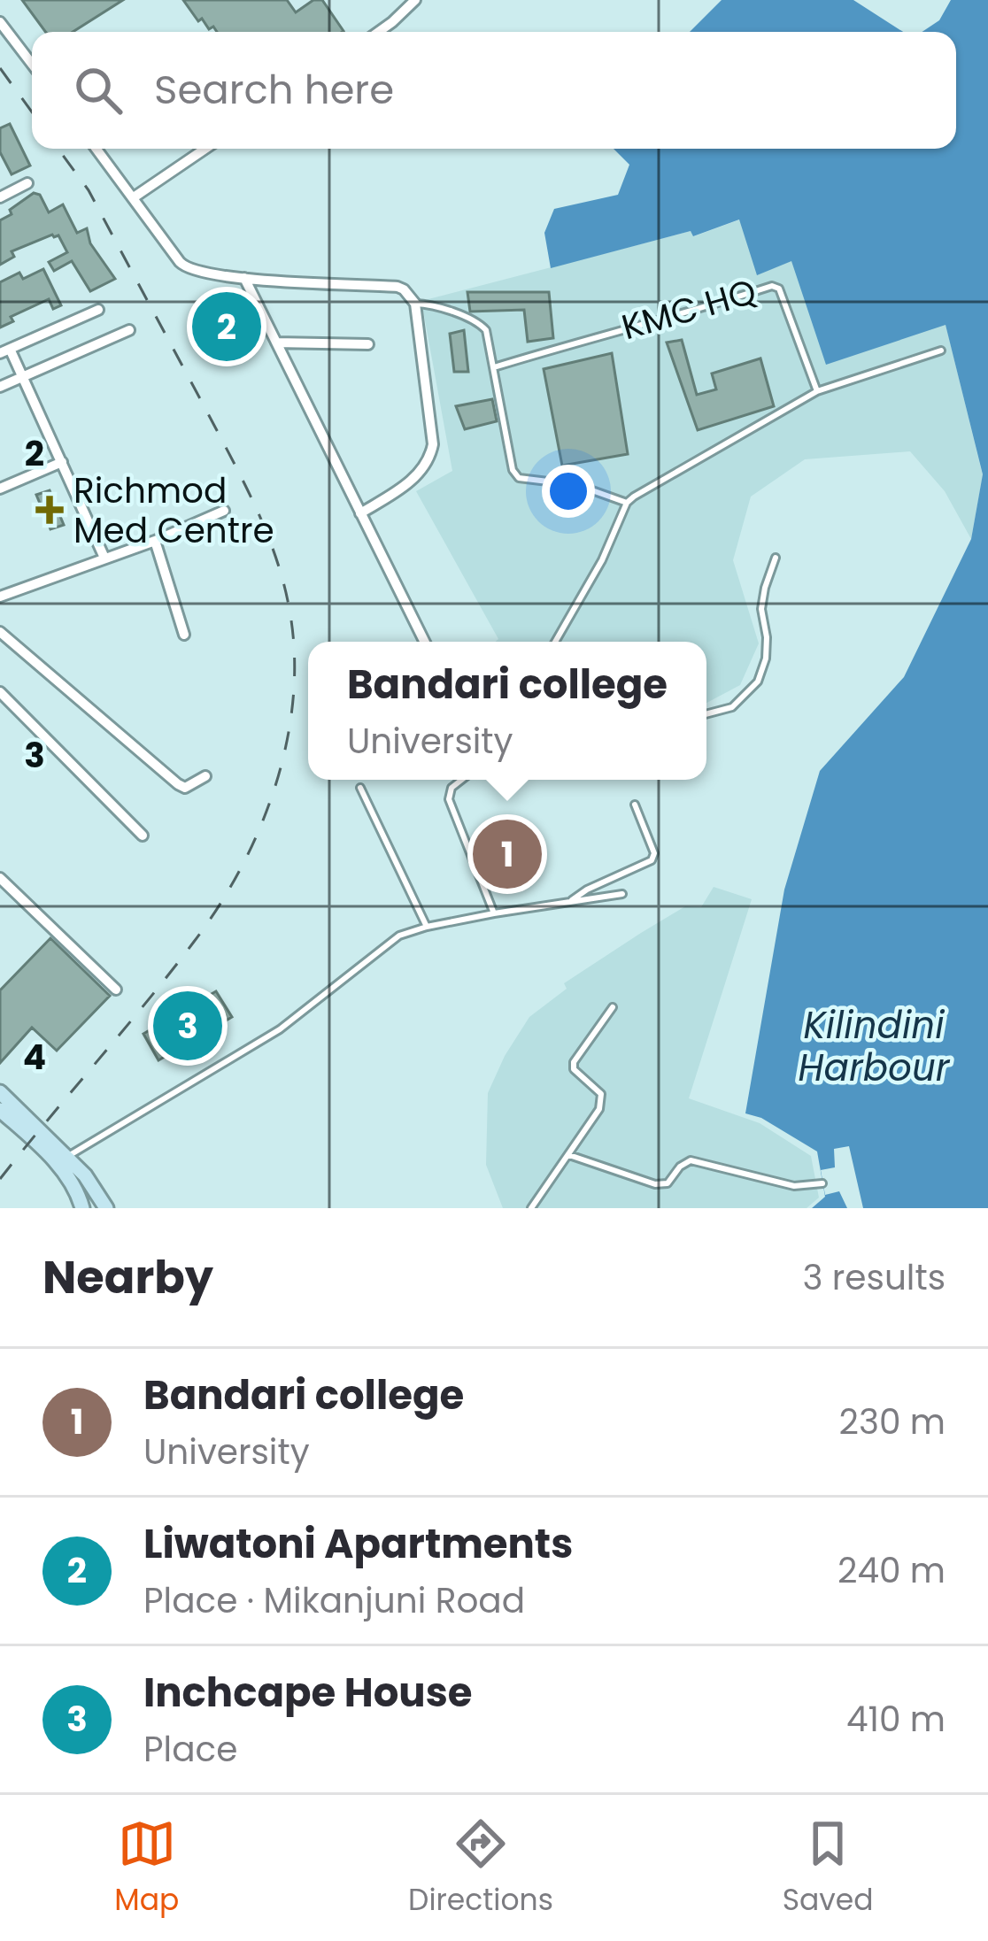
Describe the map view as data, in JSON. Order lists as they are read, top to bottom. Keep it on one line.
{"streets":{"lane":["KMC HQ"]},"water":["Kilindini Harbour"],"places":{"health":["Richmod Med Centre"]},"page":{"search":"Search here","pins":["2","1","3"],"popup":["Bandari college","University"],"heading":["Nearby","3 results"],"list":[{"mark":"1","name":"Bandari college","note":"University","value":"230 m"},{"mark":"2","name":"Liwatoni Apartments","note":"Place · Mikanjuni Road","value":"240 m"},{"mark":"3","name":"Inchcape House","note":"Place","value":"410 m"}],"nav":["Map","Directions","Saved"]},"grid":{"rows":["2","3","4"]}}
